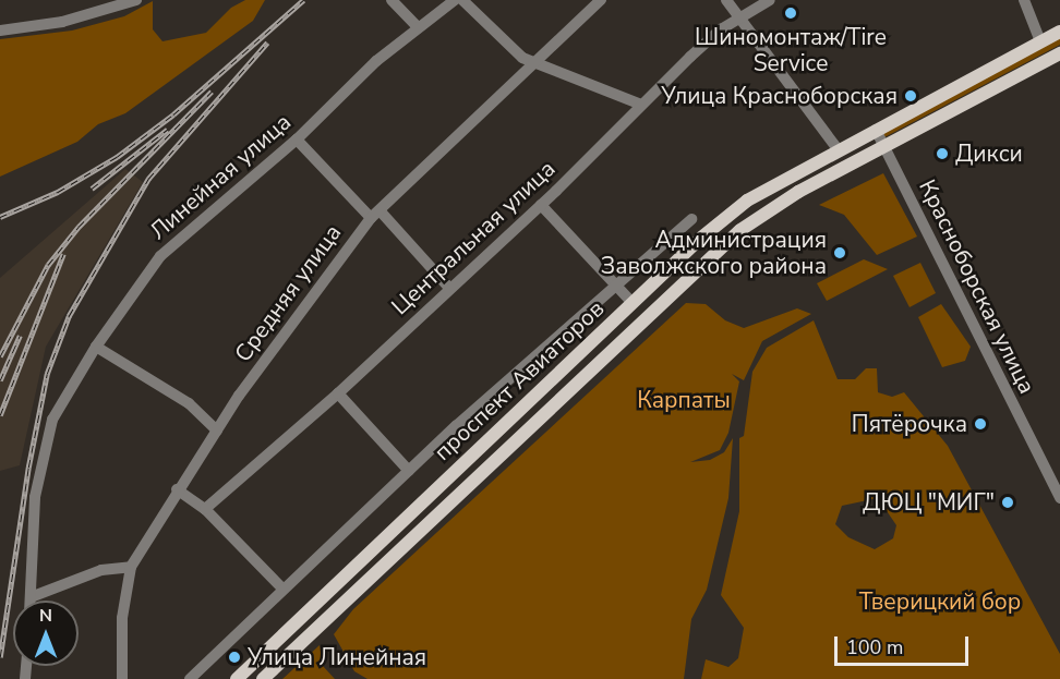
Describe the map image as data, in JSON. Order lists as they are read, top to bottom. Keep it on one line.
{"streets":{"main road":["проспект Авиаторов"],"street":["Линейная улица","Центральная улица","Красноборская улица","Средняя улица"]},"crossings":[["Красноборская улица","проспект Авиаторов"]],"parks":["Карпаты","Тверицкий бор"],"places":["Шиномонтаж/Tire Service","Улица Красноборская","Дикси","Администрация Заволжского района","Пятёрочка","ДЮЦ \"МИГ\"","Улица Линейная"],"scale_bar":"100 m","north":"top"}
